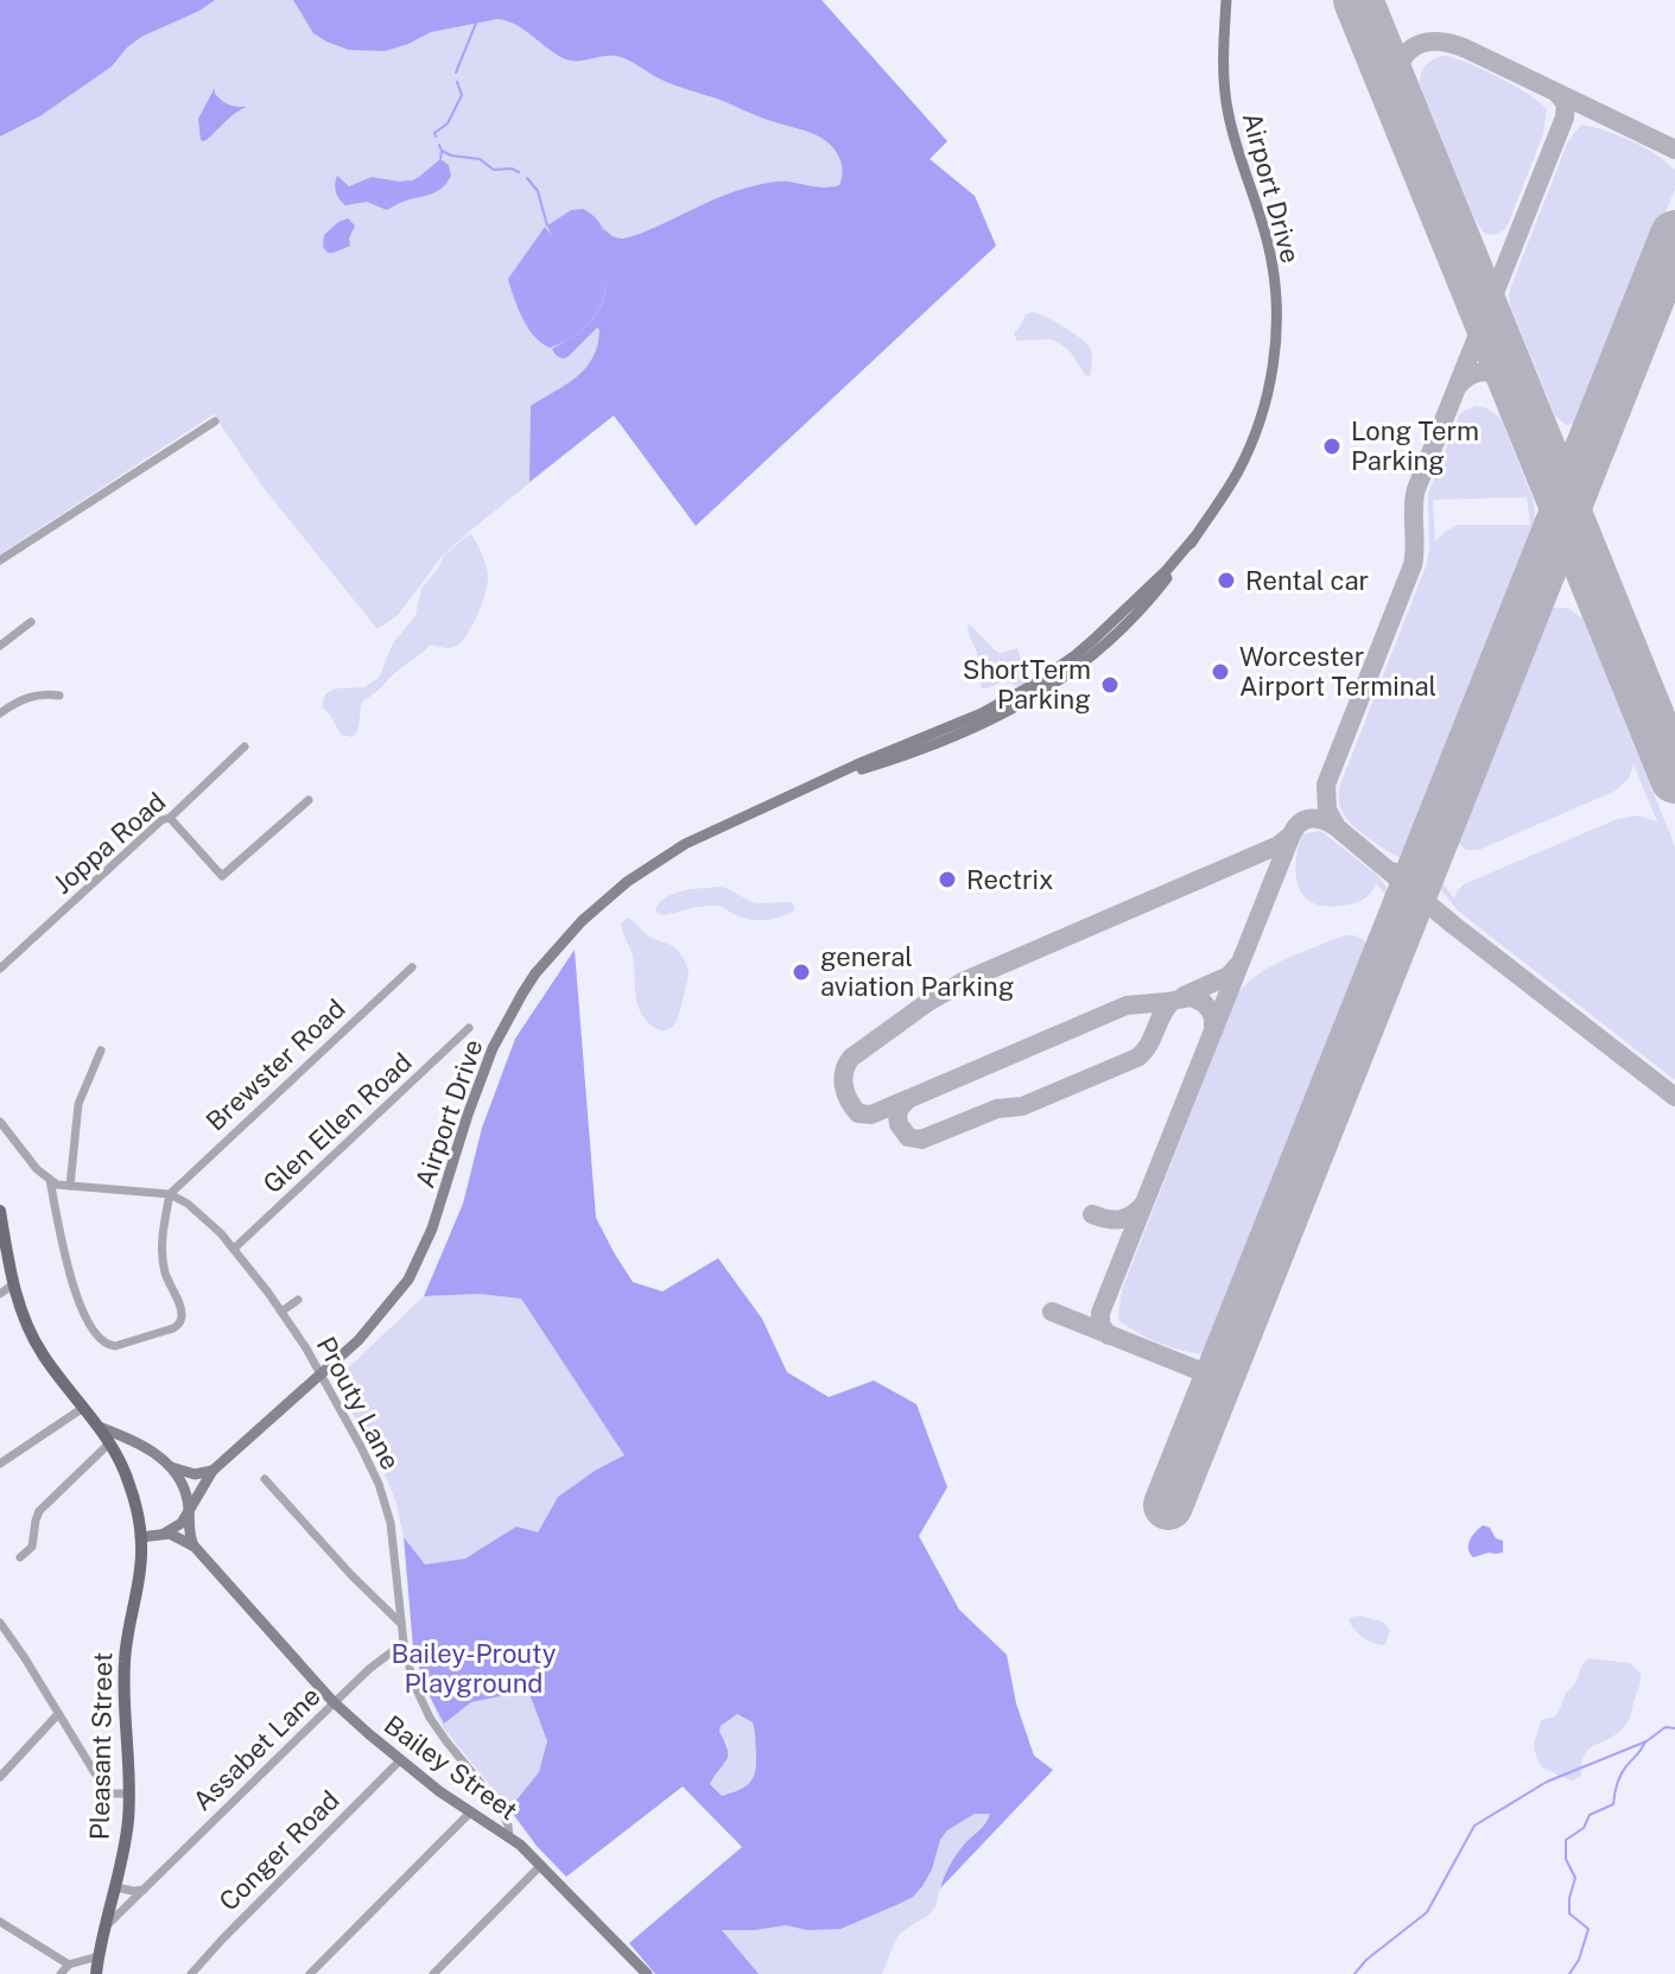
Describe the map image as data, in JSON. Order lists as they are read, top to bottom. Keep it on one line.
{"streets":{"main road":["Airport Drive","Pleasant Street","Bailey Street"],"street":["Joppa Road","Brewster Road","Glen Ellen Road","Prouty Lane","Assabet Lane","Conger Road"]},"crossings":[["Airport Drive","Prouty Lane"],["Airport Drive","Bailey Street"],["Brewster Road","Prouty Lane"],["Glen Ellen Road","Prouty Lane"],["Prouty Lane","Assabet Lane"],["Prouty Lane","Bailey Street"],["Pleasant Street","Assabet Lane"],["Assabet Lane","Bailey Street"],["Bailey Street","Conger Road"]],"parks":["Bailey-Prouty Playground"],"places":["Long Term Parking","Rental car","Worcester Airport Terminal","ShortTerm Parking","Rectrix","general aviation Parking"]}
